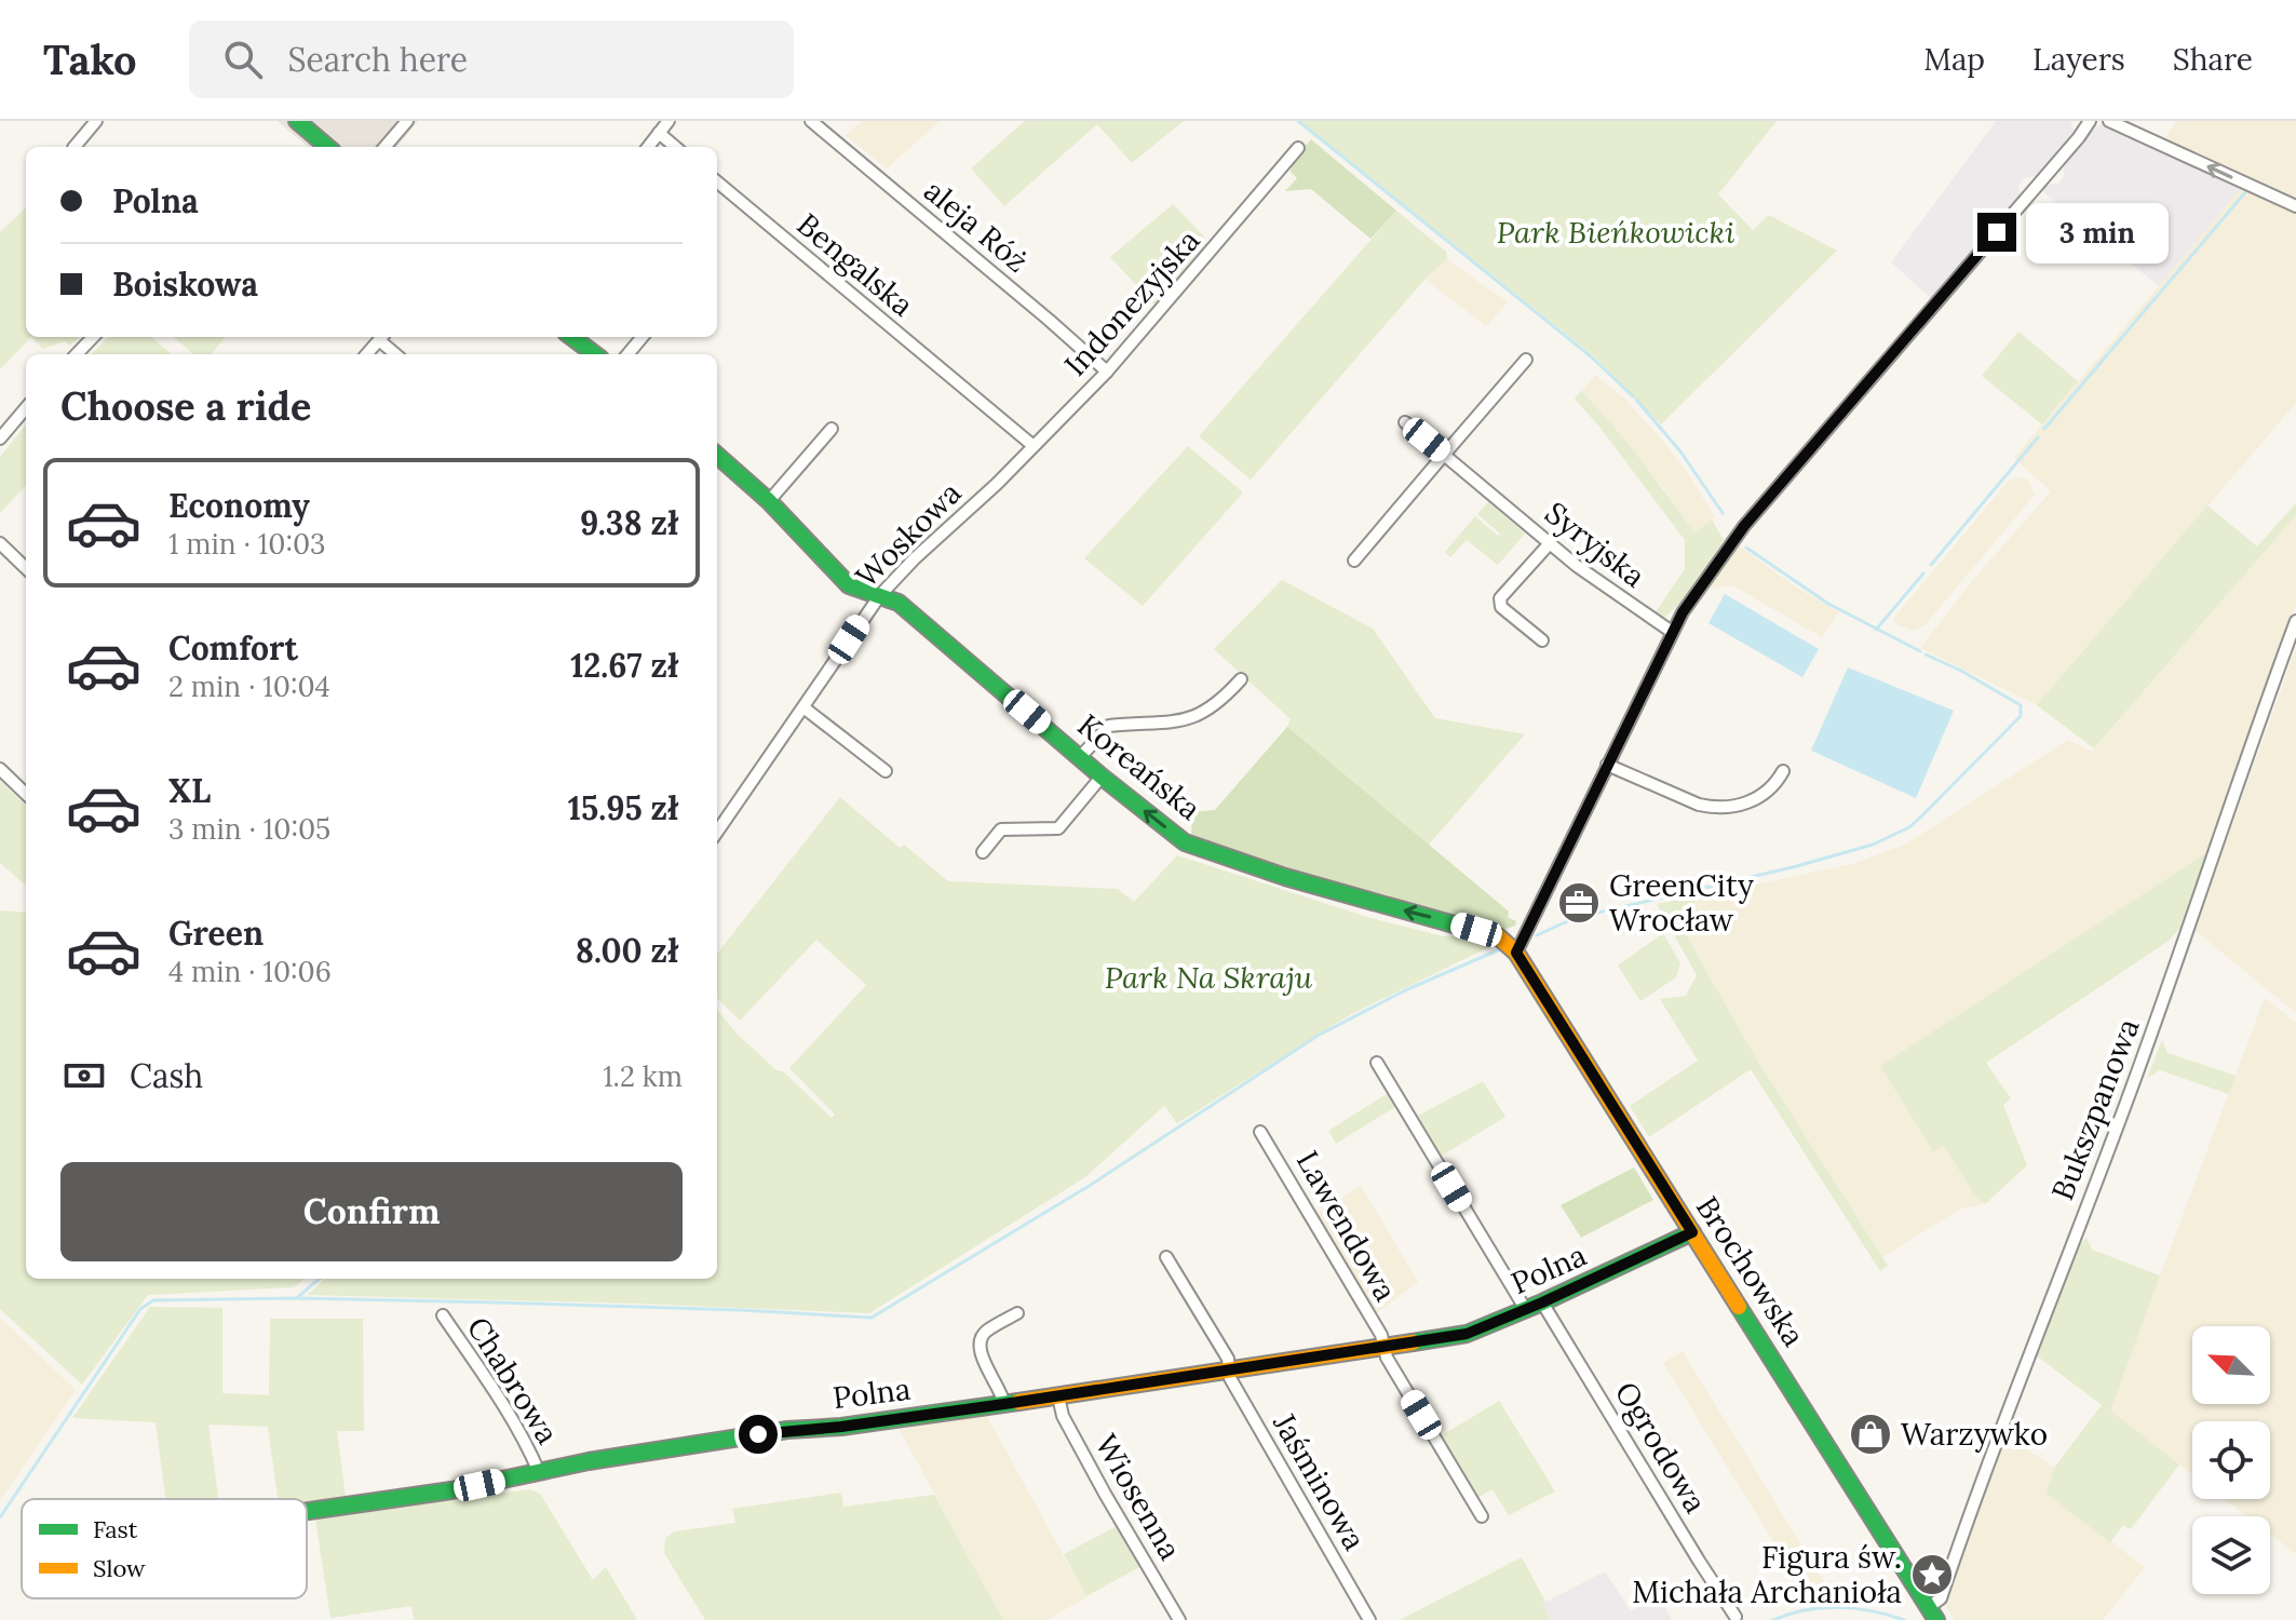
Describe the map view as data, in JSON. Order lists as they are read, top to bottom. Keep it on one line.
{"streets":{"street":["aleja Róż","Bengalska","Indonezyjska","Woskowa","Syryjska","Koreańska","Bukszpanowa","Lawendowa","Polna","Brochowska","Chabrowa","Ogrodowa","Jaśminowa","Wiosenna"]},"crossings":[["aleja Róż","Indonezyjska"],["Bengalska","Indonezyjska"],["Indonezyjska","Woskowa"],["Woskowa","Koreańska"],["Koreańska","Brochowska"],["Bukszpanowa","Brochowska"],["Lawendowa","Polna"],["Polna","Brochowska"],["Polna","Chabrowa"],["Polna","Ogrodowa"],["Polna","Jaśminowa"],["Polna","Wiosenna"]],"one_way":["Koreańska"],"parks":["Park Bieńkowicki","Park Na Skraju"],"places":{"office":["GreenCity Wrocław"],"shop":["Warzywko"],"place":["Figura św. Michała Archanioła"]},"legend":["Fast","Slow"],"north":"top left","page":{"header":"Tako","search":"Search here","nav":["Map","Layers","Share"],"banner":["Polna","Boiskowa"],"bubble":"3 min","heading":"Choose a ride","list":[{"name":"Economy","note":"1 min · 10:03","value":"9.38 zł"},{"name":"Comfort","note":"2 min · 10:04","value":"12.67 zł"},{"name":"XL","note":"3 min · 10:05","value":"15.95 zł"},{"name":"Green","note":"4 min · 10:06","value":"8.00 zł"}],"pay":["Cash","1.2 km"],"buttons":"Confirm"}}
